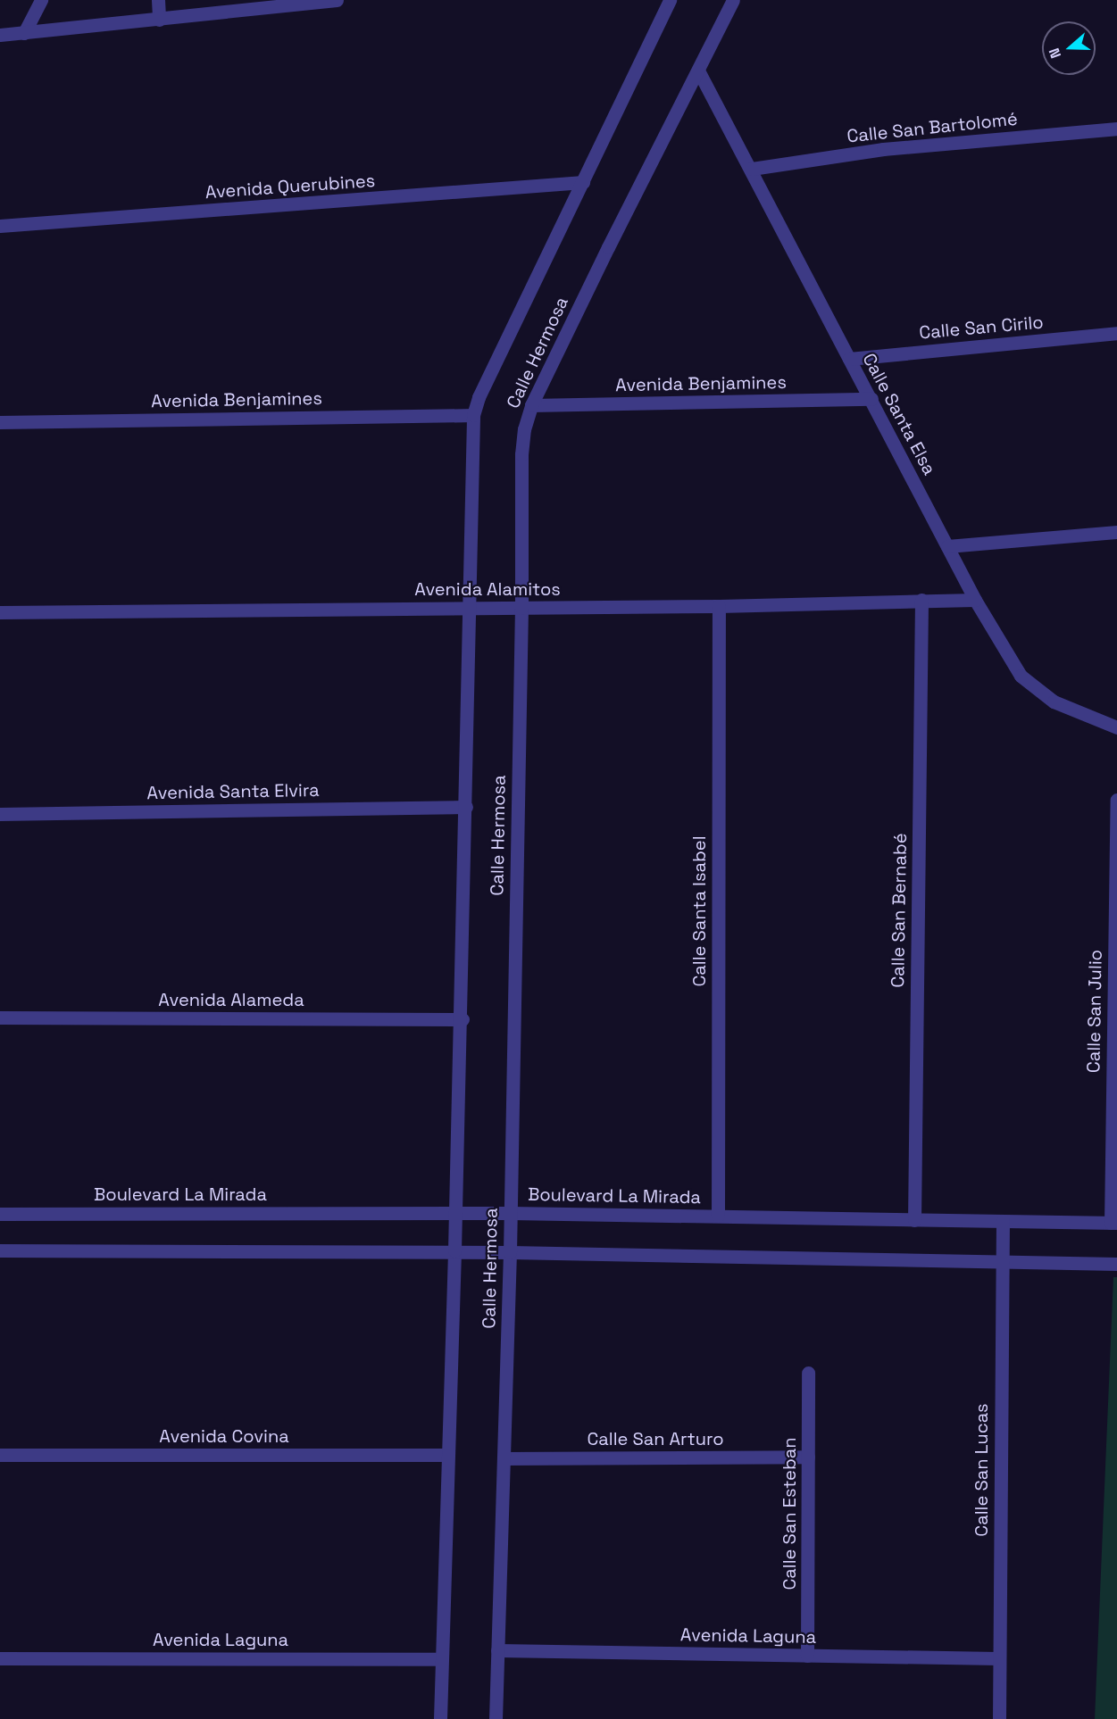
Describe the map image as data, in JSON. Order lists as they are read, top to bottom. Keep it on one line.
{"streets":{"street":["Calle San Bartolomé","Avenida Querubines","Calle San Cirilo","Calle Hermosa","Avenida Benjamines","Calle Santa Elsa","Avenida Alamitos","Avenida Santa Elvira","Calle San Bernabé","Calle Santa Isabel","Avenida Alameda","Calle San Julio","Boulevard La Mirada","Avenida Covina","Calle San Arturo","Calle San Lucas","Calle San Esteban","Avenida Laguna"]},"crossings":[["Calle San Bartolomé","Calle Santa Elsa"],["Avenida Querubines","Calle Hermosa"],["Calle San Cirilo","Calle Santa Elsa"],["Calle Hermosa","Avenida Benjamines"],["Calle Hermosa","Calle Santa Elsa"],["Calle Hermosa","Avenida Alamitos"],["Calle Hermosa","Avenida Santa Elvira"],["Calle Hermosa","Avenida Alameda"],["Calle Hermosa","Boulevard La Mirada"],["Calle Hermosa","Avenida Covina"],["Calle Hermosa","Calle San Arturo"],["Calle Hermosa","Avenida Laguna"],["Avenida Benjamines","Calle Santa Elsa"],["Calle Santa Elsa","Avenida Alamitos"],["Avenida Alamitos","Calle San Bernabé"],["Avenida Alamitos","Calle Santa Isabel"],["Calle San Bernabé","Boulevard La Mirada"],["Calle Santa Isabel","Boulevard La Mirada"],["Calle San Julio","Boulevard La Mirada"],["Boulevard La Mirada","Calle San Lucas"],["Calle San Arturo","Calle San Esteban"],["Calle San Lucas","Avenida Laguna"],["Calle San Esteban","Avenida Laguna"]],"north":"left"}
